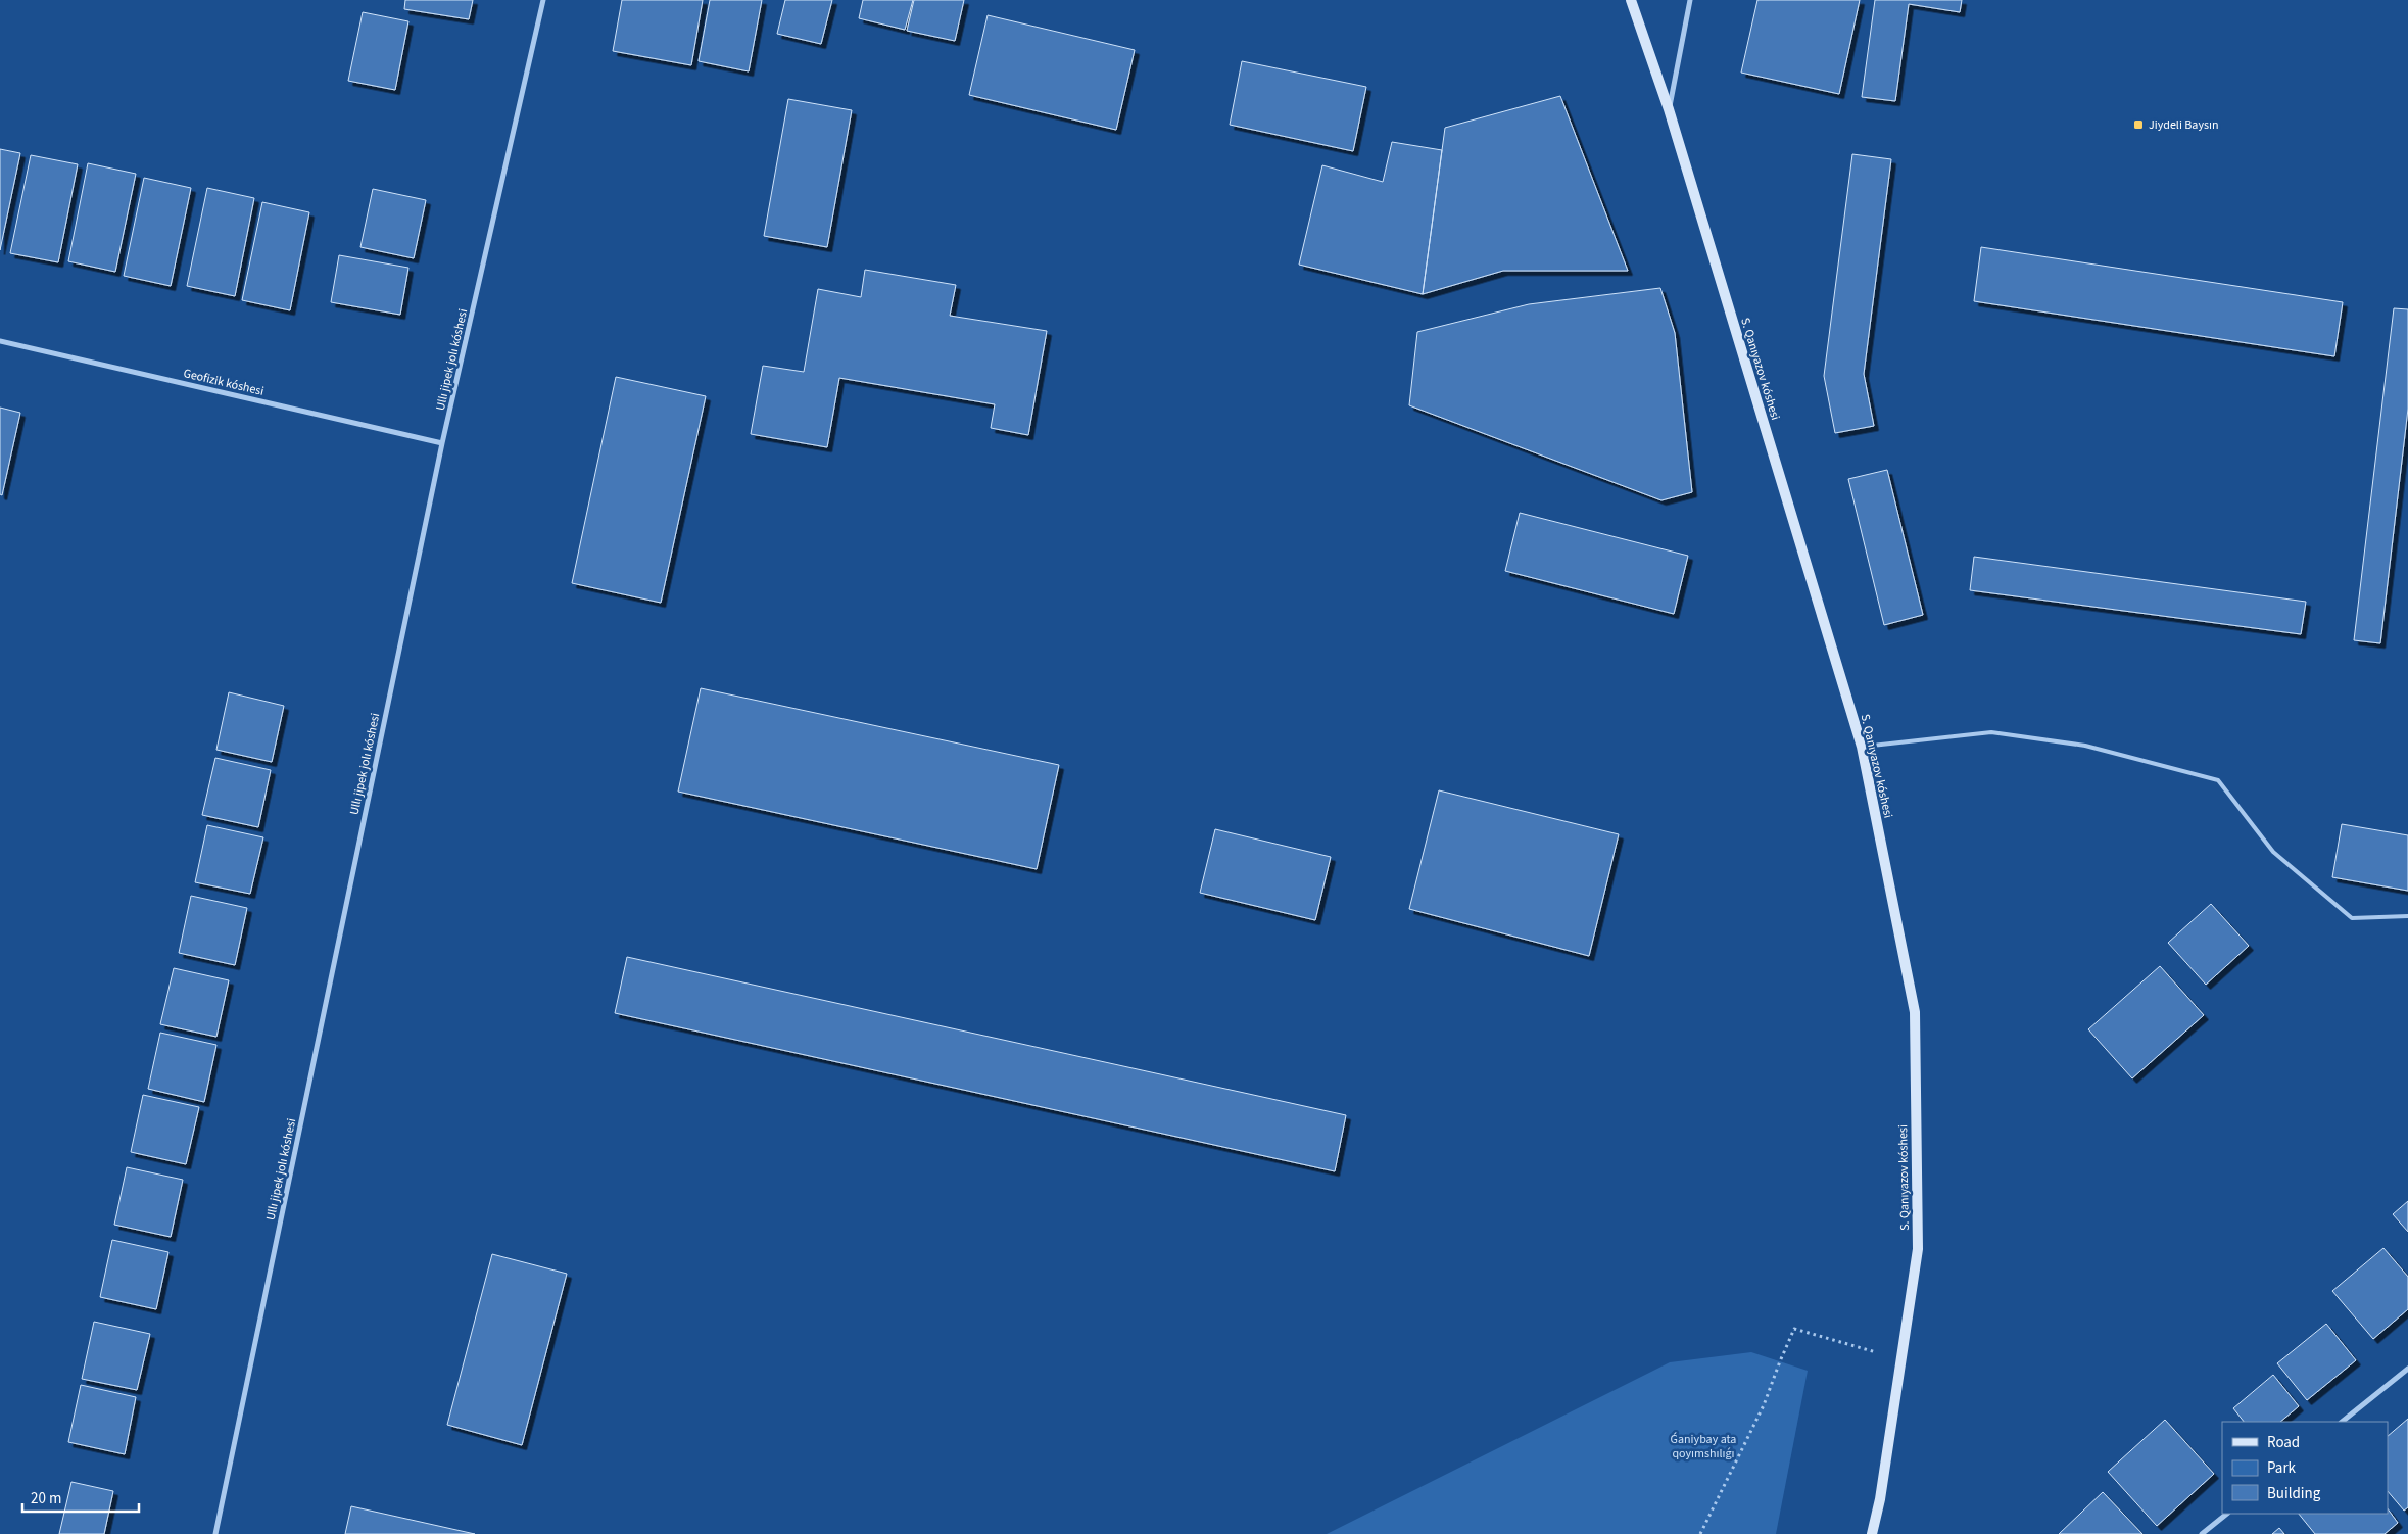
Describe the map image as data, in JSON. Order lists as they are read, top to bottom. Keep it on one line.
{"streets":{"street":["Ullı jipek jolı kóshesi","S. Qanıyazov kóshesi","Geofizik kóshesi"]},"crossings":[["Ullı jipek jolı kóshesi","Geofizik kóshesi"]],"parks":["Ǵaniybay ata qoyımshılıǵı"],"places":{"transit":["Jiydeli Baysın"]},"legend":["Road","Park","Building"],"scale_bar":"20 m"}
